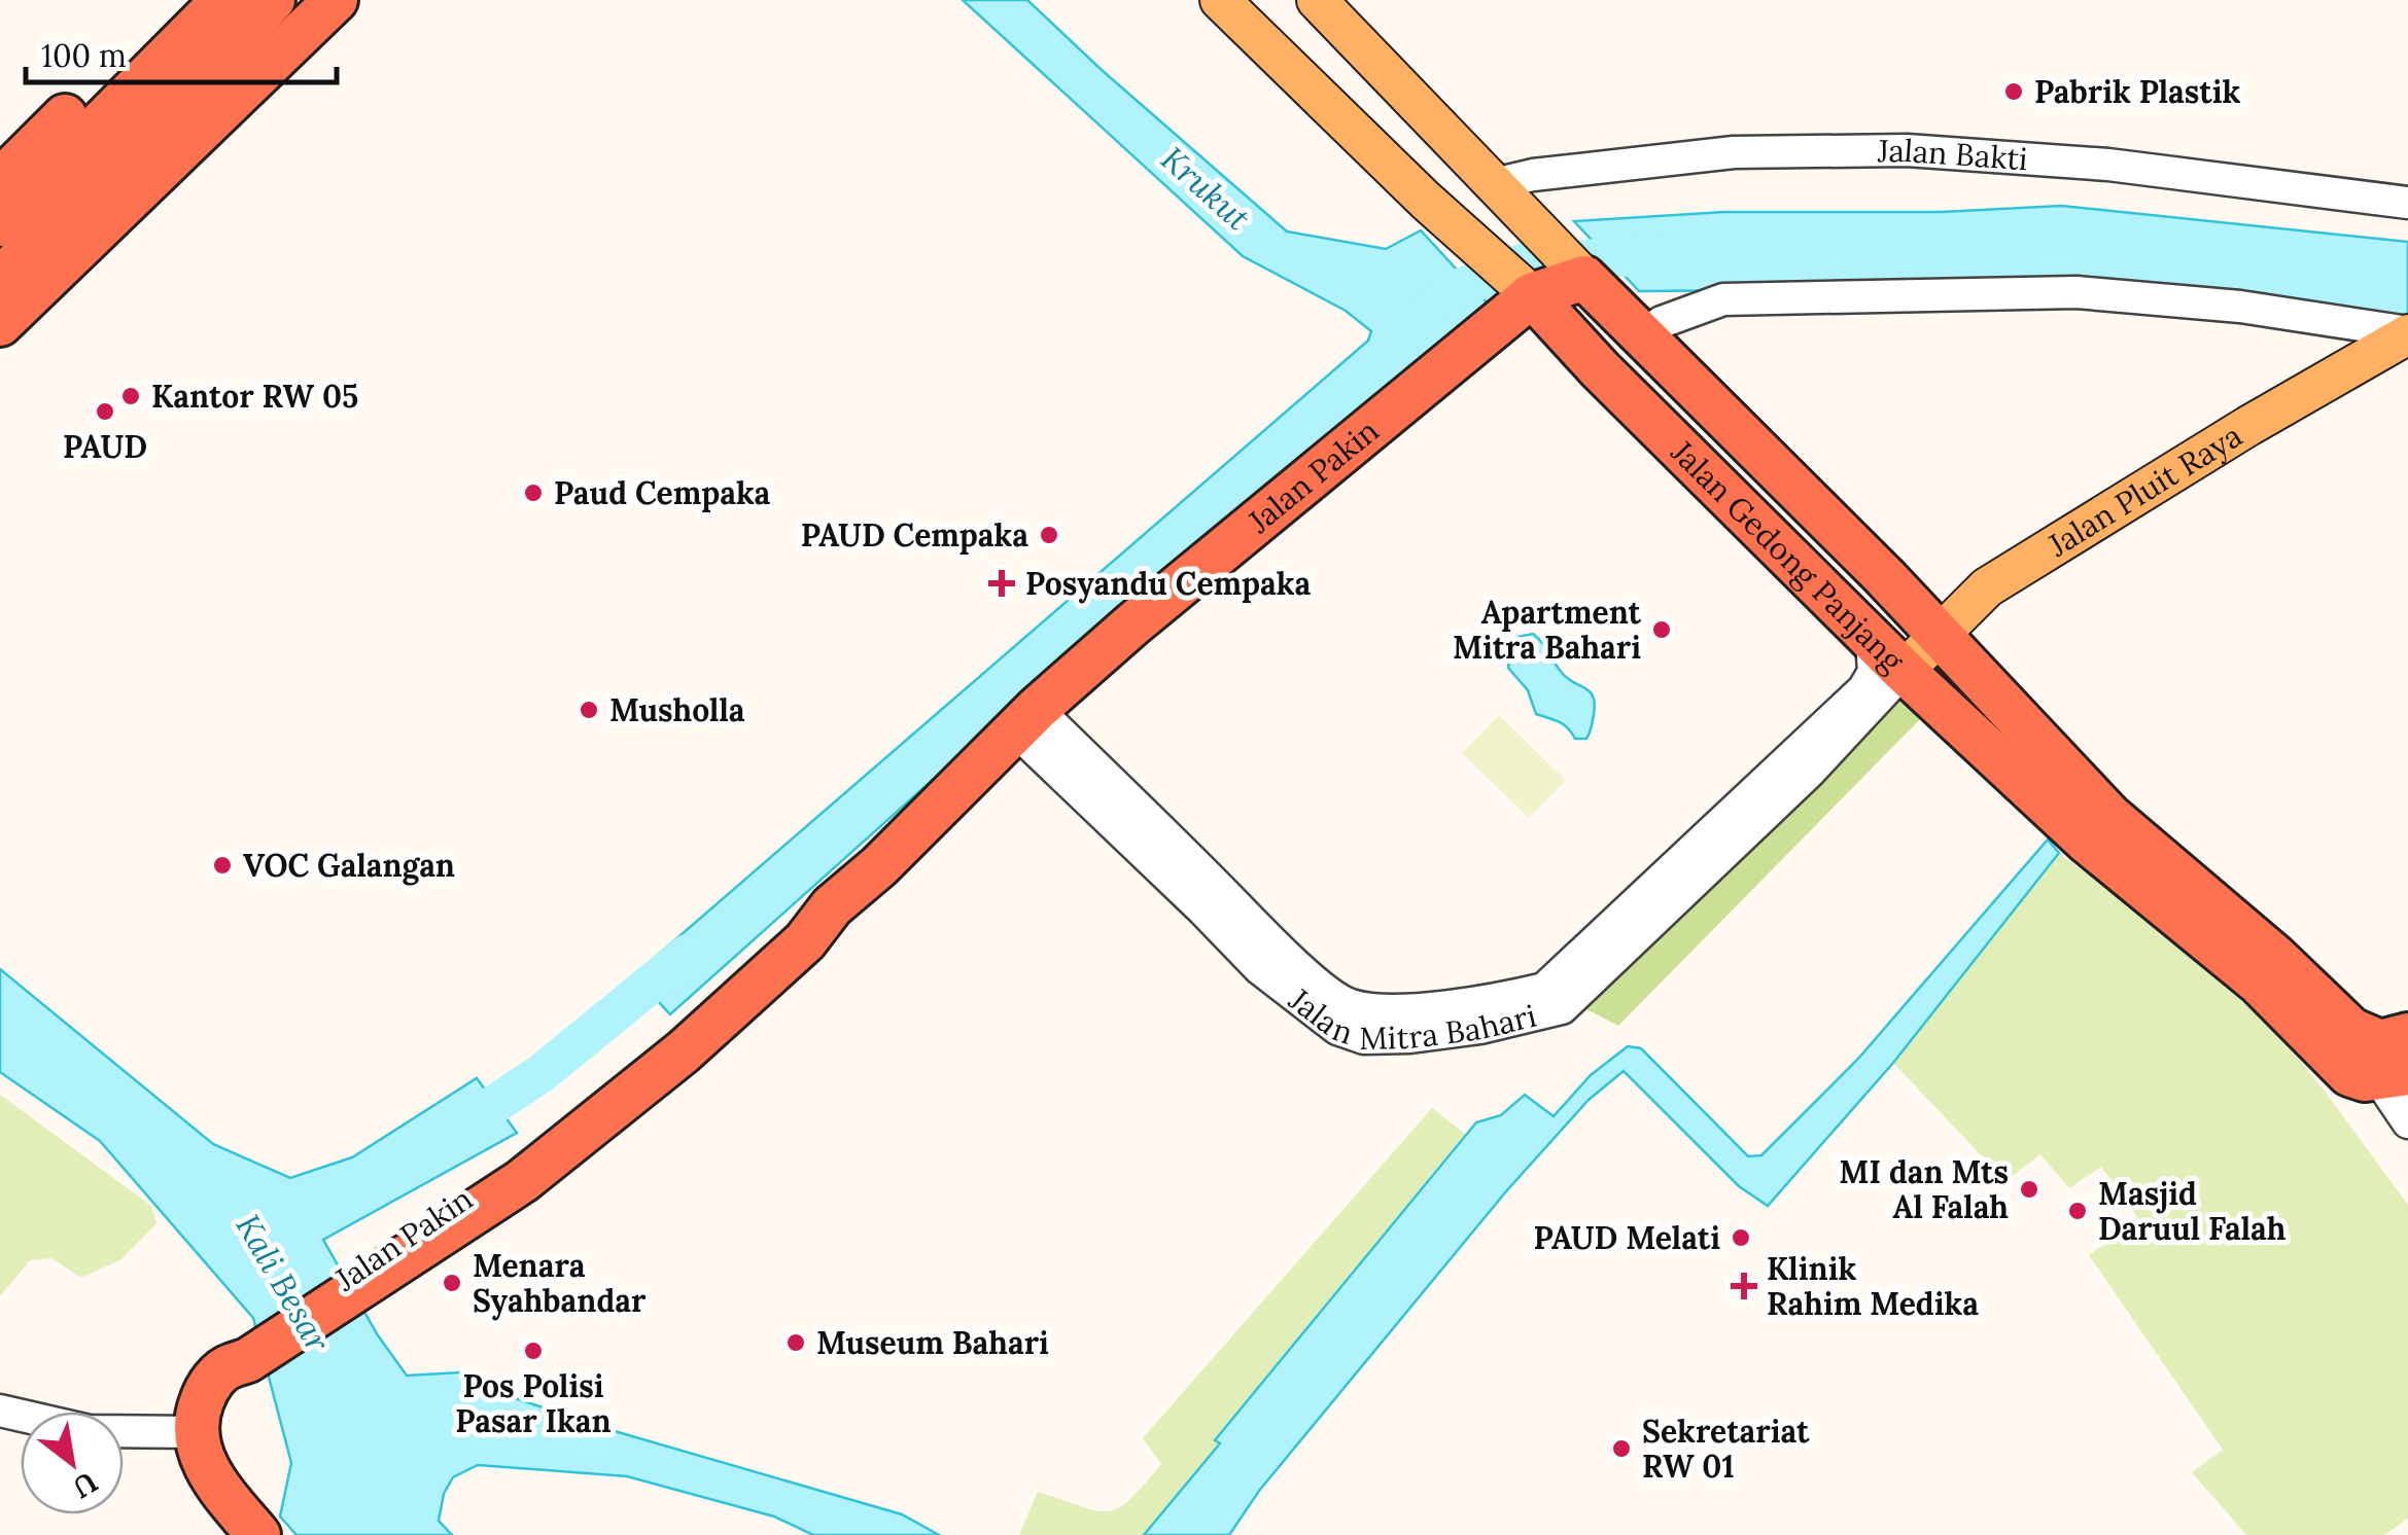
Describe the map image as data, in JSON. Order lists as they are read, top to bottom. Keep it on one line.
{"streets":{"highway":["Jalan Pakin","Jalan Gedong Panjang"],"main road":["Jalan Pluit Raya"],"street":["Jalan Bakti","Jalan Mitra Bahari"]},"crossings":[["Jalan Bakti","Jalan Gedong Panjang"],["Jalan Pakin","Jalan Gedong Panjang"],["Jalan Pakin","Jalan Mitra Bahari"],["Jalan Pluit Raya","Jalan Gedong Panjang"],["Jalan Pluit Raya","Jalan Mitra Bahari"],["Jalan Gedong Panjang","Jalan Mitra Bahari"]],"water":["Krukut","Kali Besar"],"places":{"other":["Pabrik Plastik","Kantor RW 05","PAUD","Paud Cempaka","PAUD Cempaka","Apartment Mitra Bahari","Musholla","VOC Galangan","MI dan Mts Al Falah","Masjid Daruul Falah","PAUD Melati","Menara Syahbandar","Museum Bahari","Pos Polisi Pasar Ikan","Sekretariat RW 01"],"health":["Posyandu Cempaka","Klinik Rahim Medika"]},"scale_bar":"100 m","north":"bottom right"}
